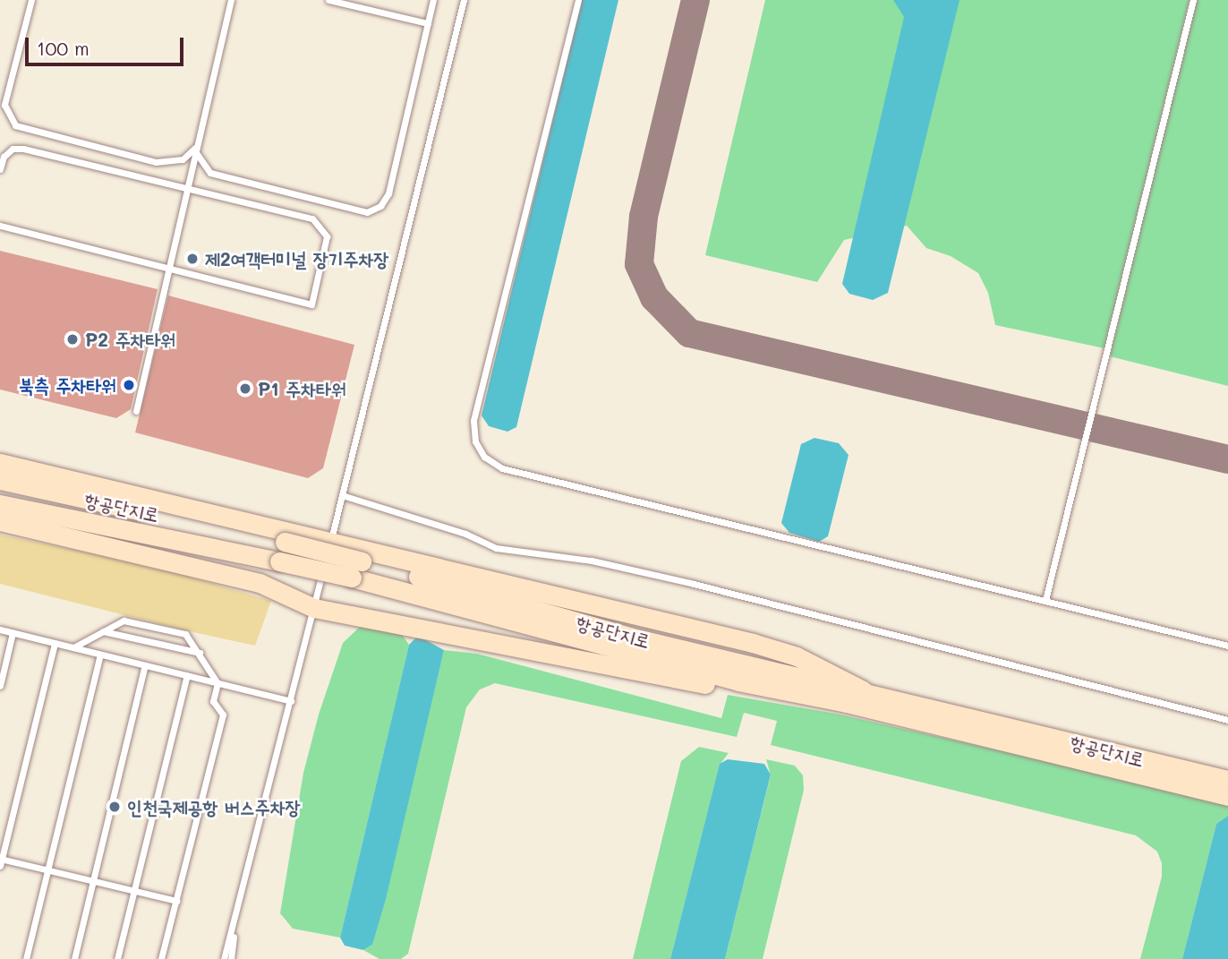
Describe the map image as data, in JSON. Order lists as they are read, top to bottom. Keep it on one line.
{"streets":{"street":["항공단지로"]},"places":["제2여객터미널 장기주차장","P2 주차타워","북측 주차타워","P1 주차타워","인천국제공항 버스주차장"],"scale_bar":"100 m"}
